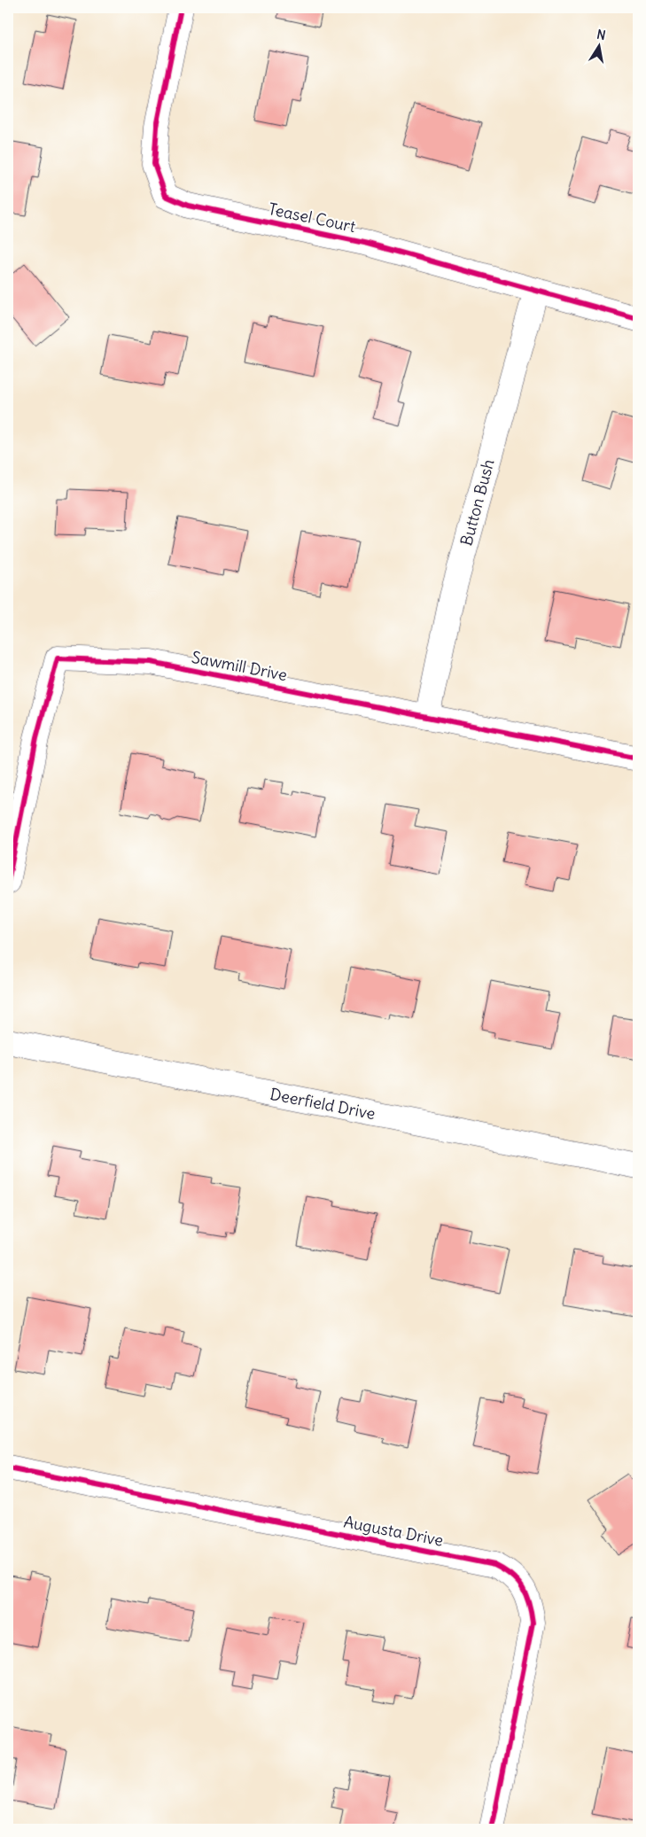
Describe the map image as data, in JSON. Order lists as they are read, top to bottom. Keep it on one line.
{"streets":{"street":["Teasel Court","Button Bush","Sawmill Drive","Deerfield Drive","Augusta Drive"]},"crossings":[["Teasel Court","Button Bush"],["Button Bush","Sawmill Drive"]],"north":"top"}
